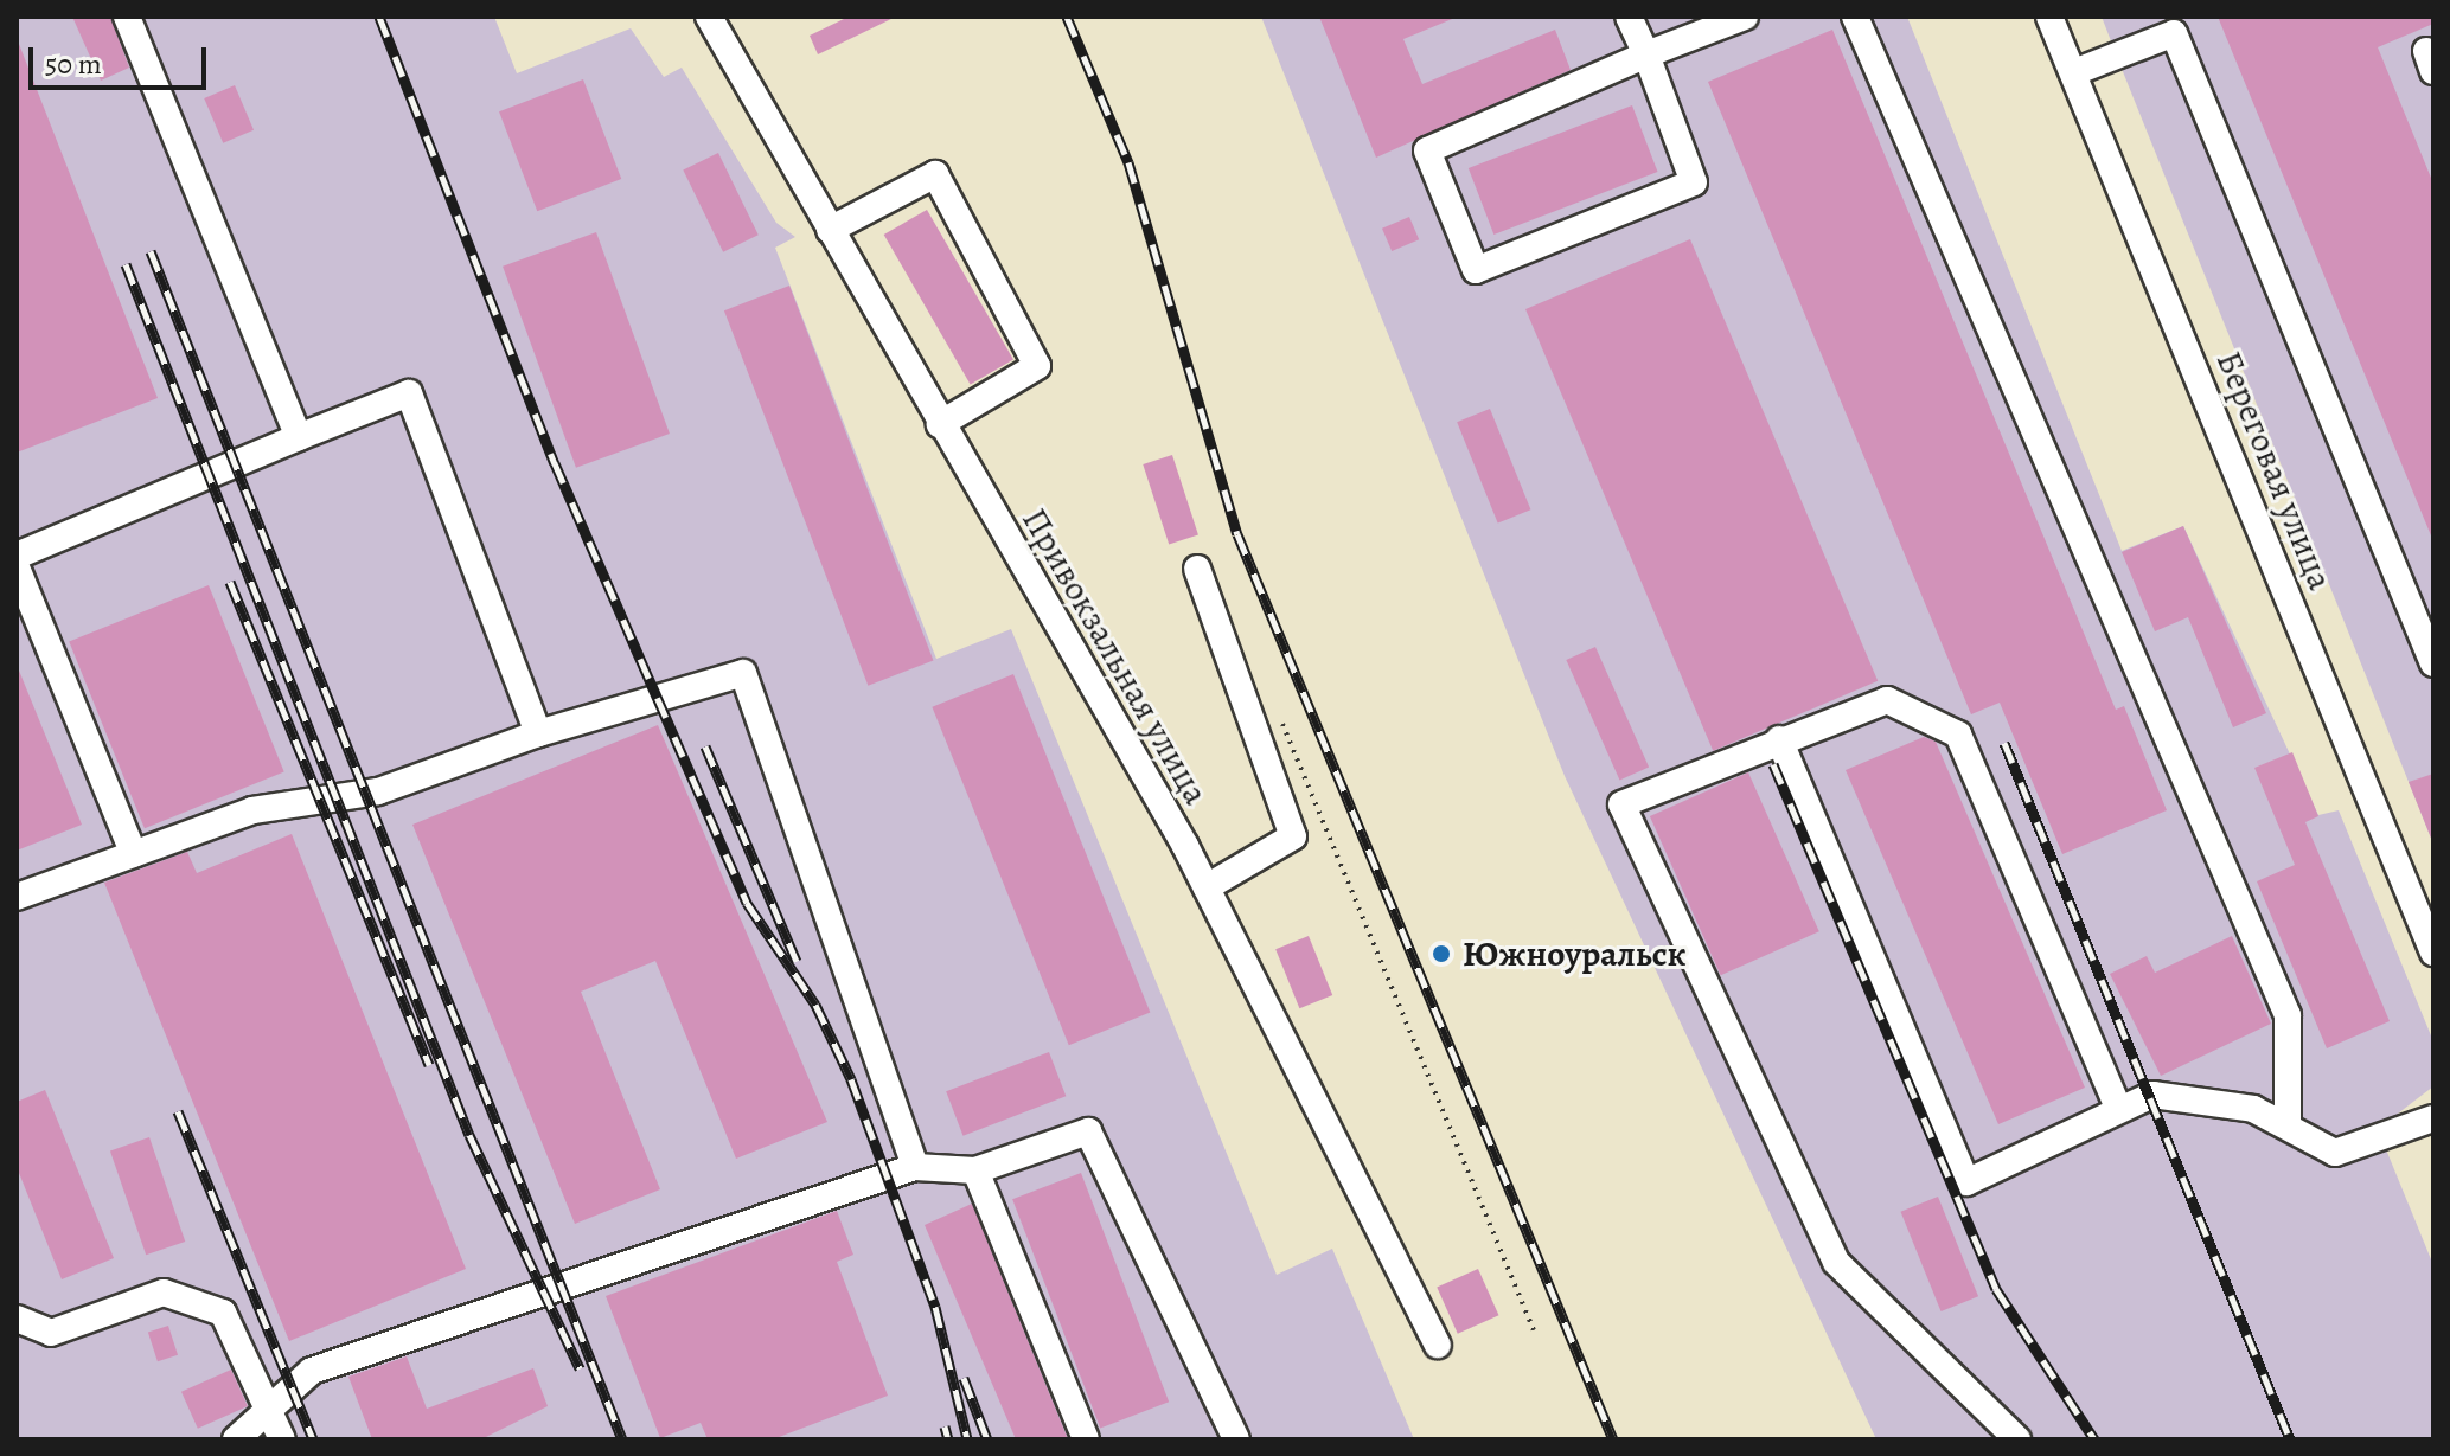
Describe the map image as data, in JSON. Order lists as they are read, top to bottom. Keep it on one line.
{"streets":{"street":["Береговая улица","Привокзальная улица"]},"places":["Южноуральск"],"scale_bar":"50 m"}
